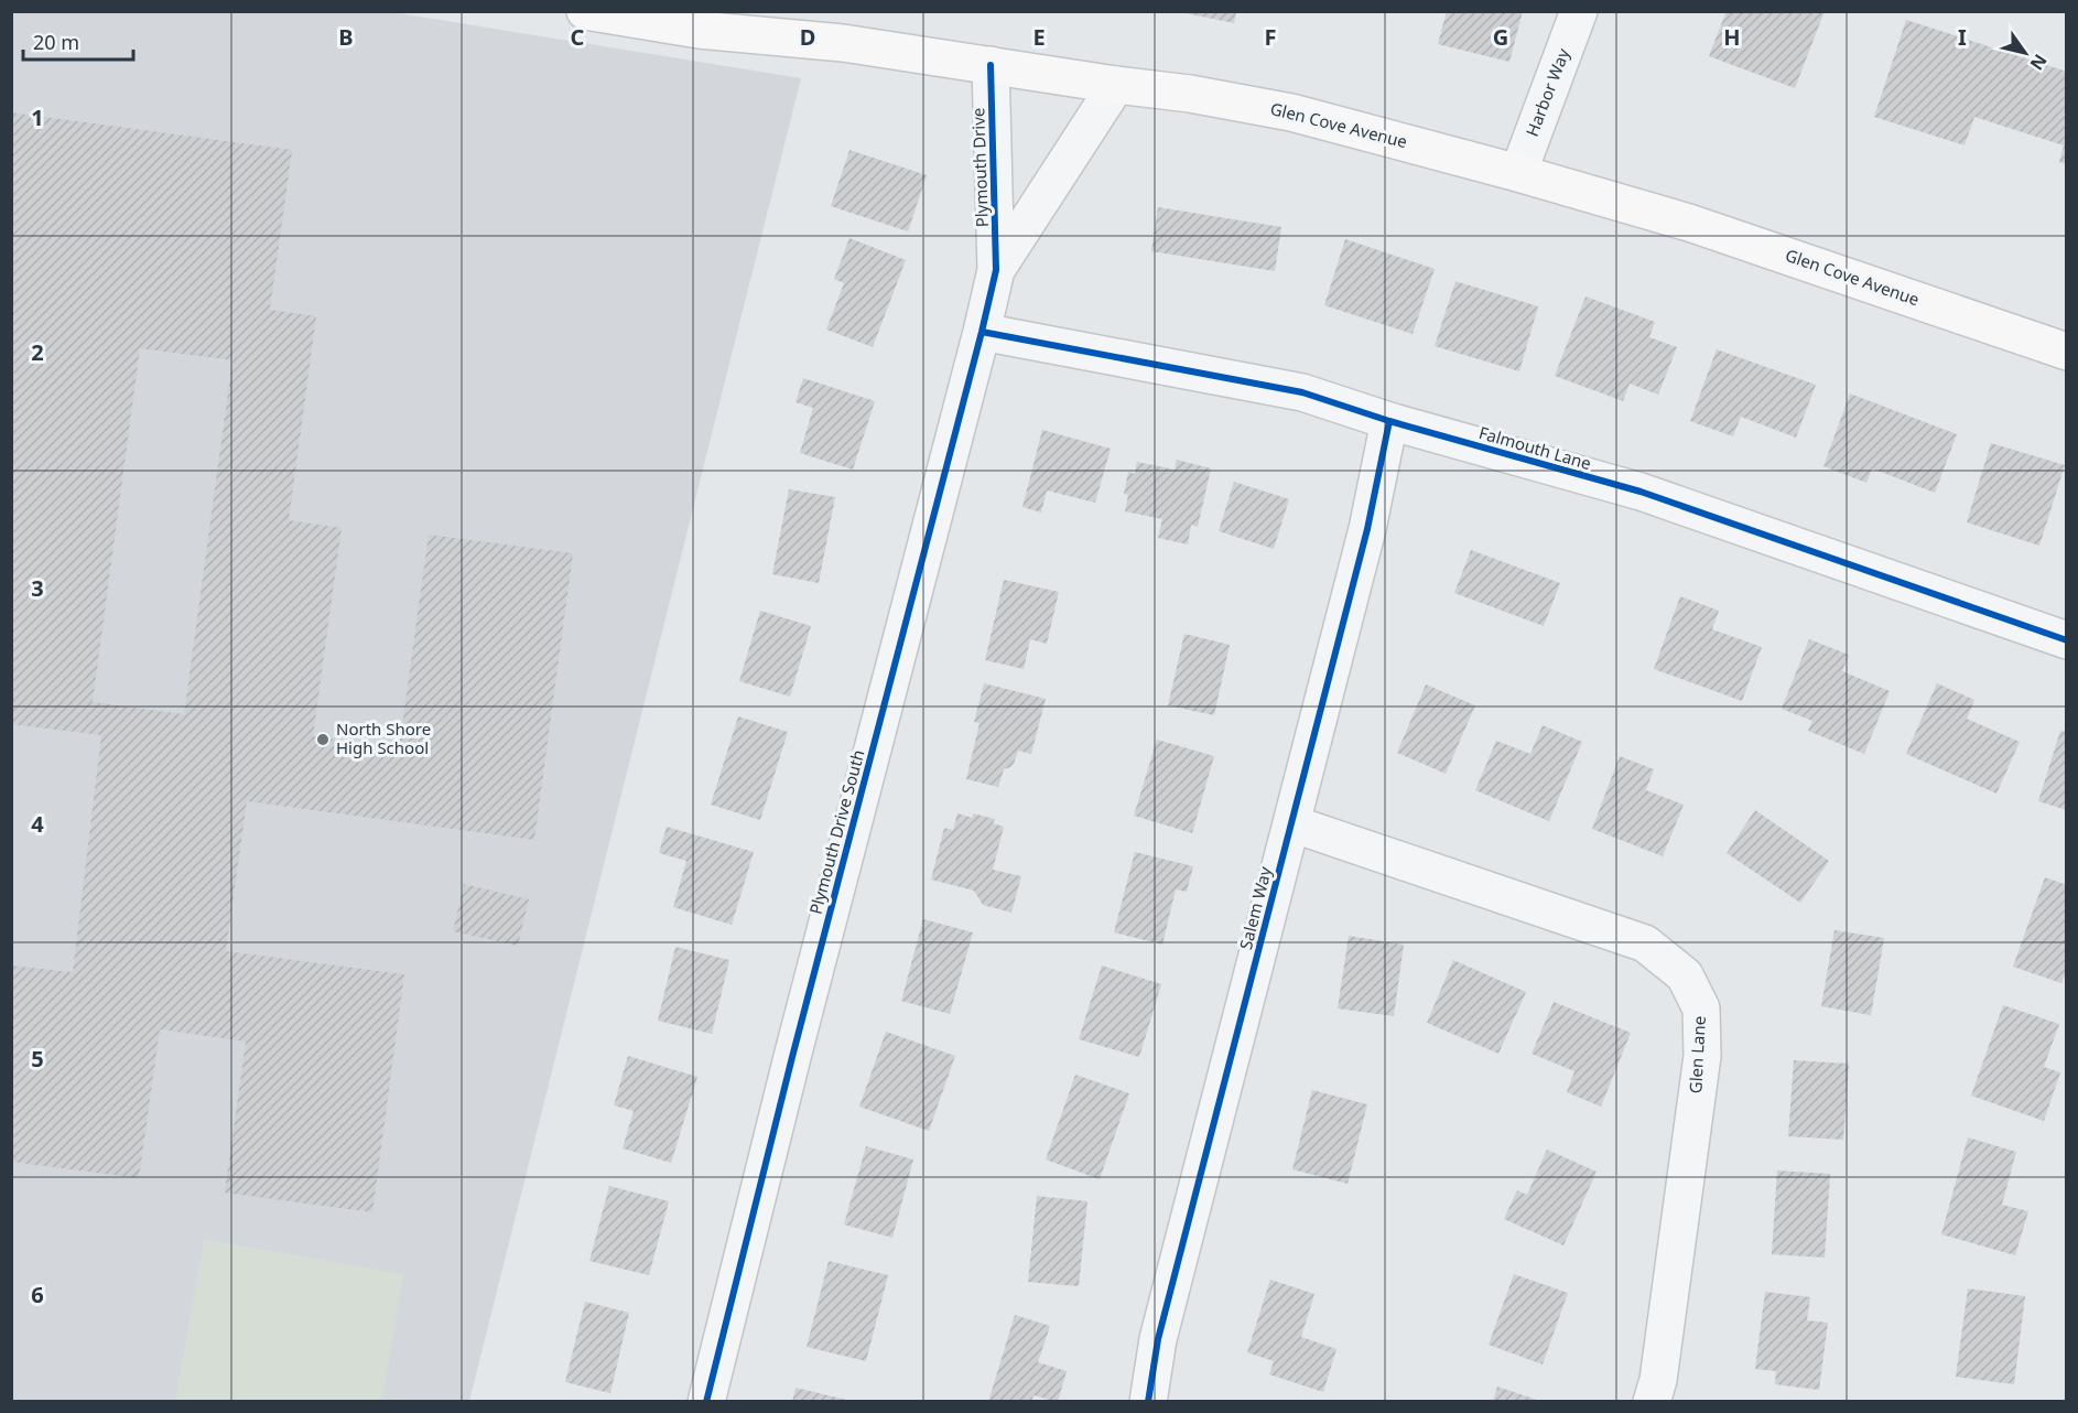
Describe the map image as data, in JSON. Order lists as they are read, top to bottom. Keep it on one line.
{"streets":{"main road":["Glen Cove Avenue"],"street":["Harbor Way","Plymouth Drive","Falmouth Lane","Plymouth Drive South","Salem Way","Glen Lane"]},"crossings":[["Harbor Way","Glen Cove Avenue"],["Glen Cove Avenue","Plymouth Drive"],["Plymouth Drive","Plymouth Drive South"],["Falmouth Lane","Plymouth Drive South"],["Falmouth Lane","Salem Way"],["Salem Way","Glen Lane"]],"places":["North Shore High School"],"scale_bar":"20 m","north":"bottom right","grid":{"columns":["B","C","D","E","F","G","H","I"],"rows":["1","2","3","4","5","6"]}}
